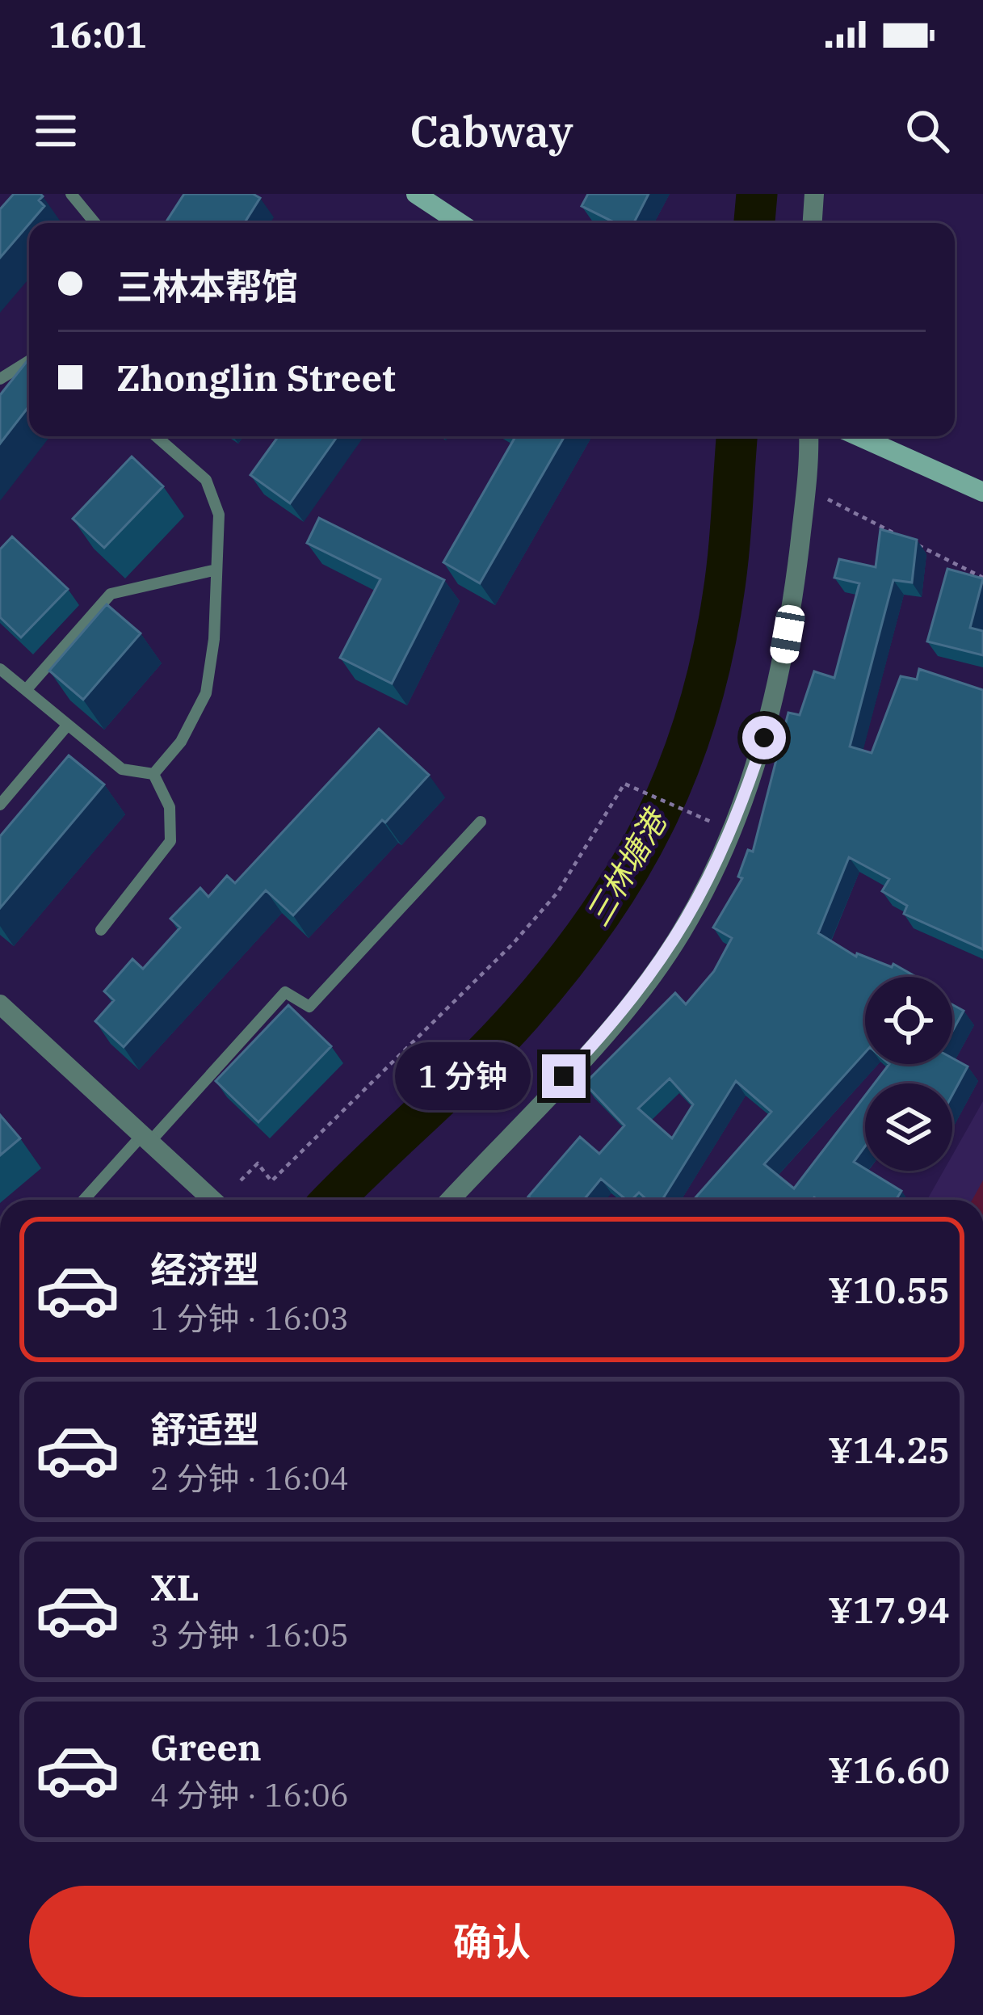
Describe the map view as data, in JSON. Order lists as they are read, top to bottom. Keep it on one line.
{"water":["三林塘港"],"page":{"status":"16:01","header":"Cabway","banner":["三林本帮馆","Zhonglin Street"],"bubble":"1 分钟","list":[{"name":"经济型","note":"1 分钟 · 16:03","value":"¥10.55"},{"name":"舒适型","note":"2 分钟 · 16:04","value":"¥14.25"},{"name":"XL","note":"3 分钟 · 16:05","value":"¥17.94"},{"name":"Green","note":"4 分钟 · 16:06","value":"¥16.60"}],"buttons":"确认"}}
